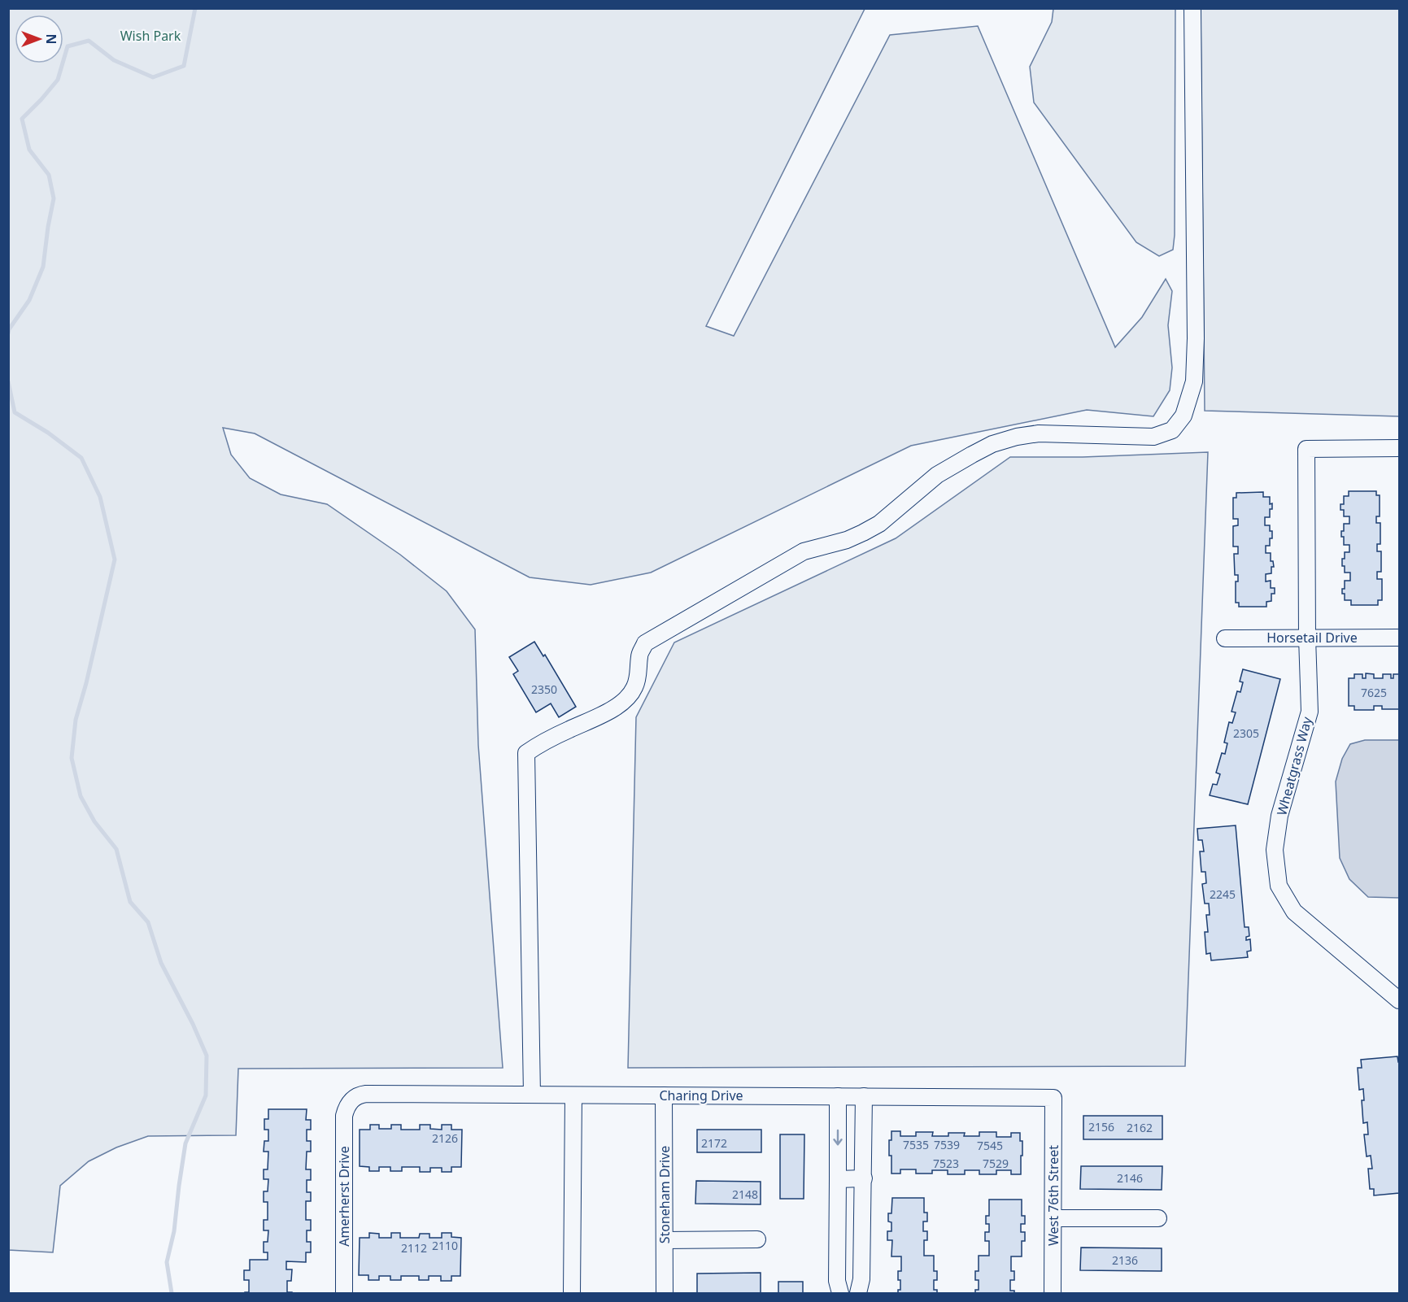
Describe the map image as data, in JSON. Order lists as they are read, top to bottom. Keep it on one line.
{"streets":{"street":["Horsetail Drive","Wheatgrass Way","Charing Drive","Stoneham Drive","West 76th Street","Amerherst Drive"]},"crossings":[["Horsetail Drive","Wheatgrass Way"],["Charing Drive","Stoneham Drive"],["Charing Drive","West 76th Street"],["Charing Drive","Amerherst Drive"]],"parks":["Wish Park"],"house_numbers":["2350","7625","2305","2245","2156","2162","2126","2172","7535","7539","7545","7523","7529","2146","2148","2110","2112","2136"],"north":"right"}
